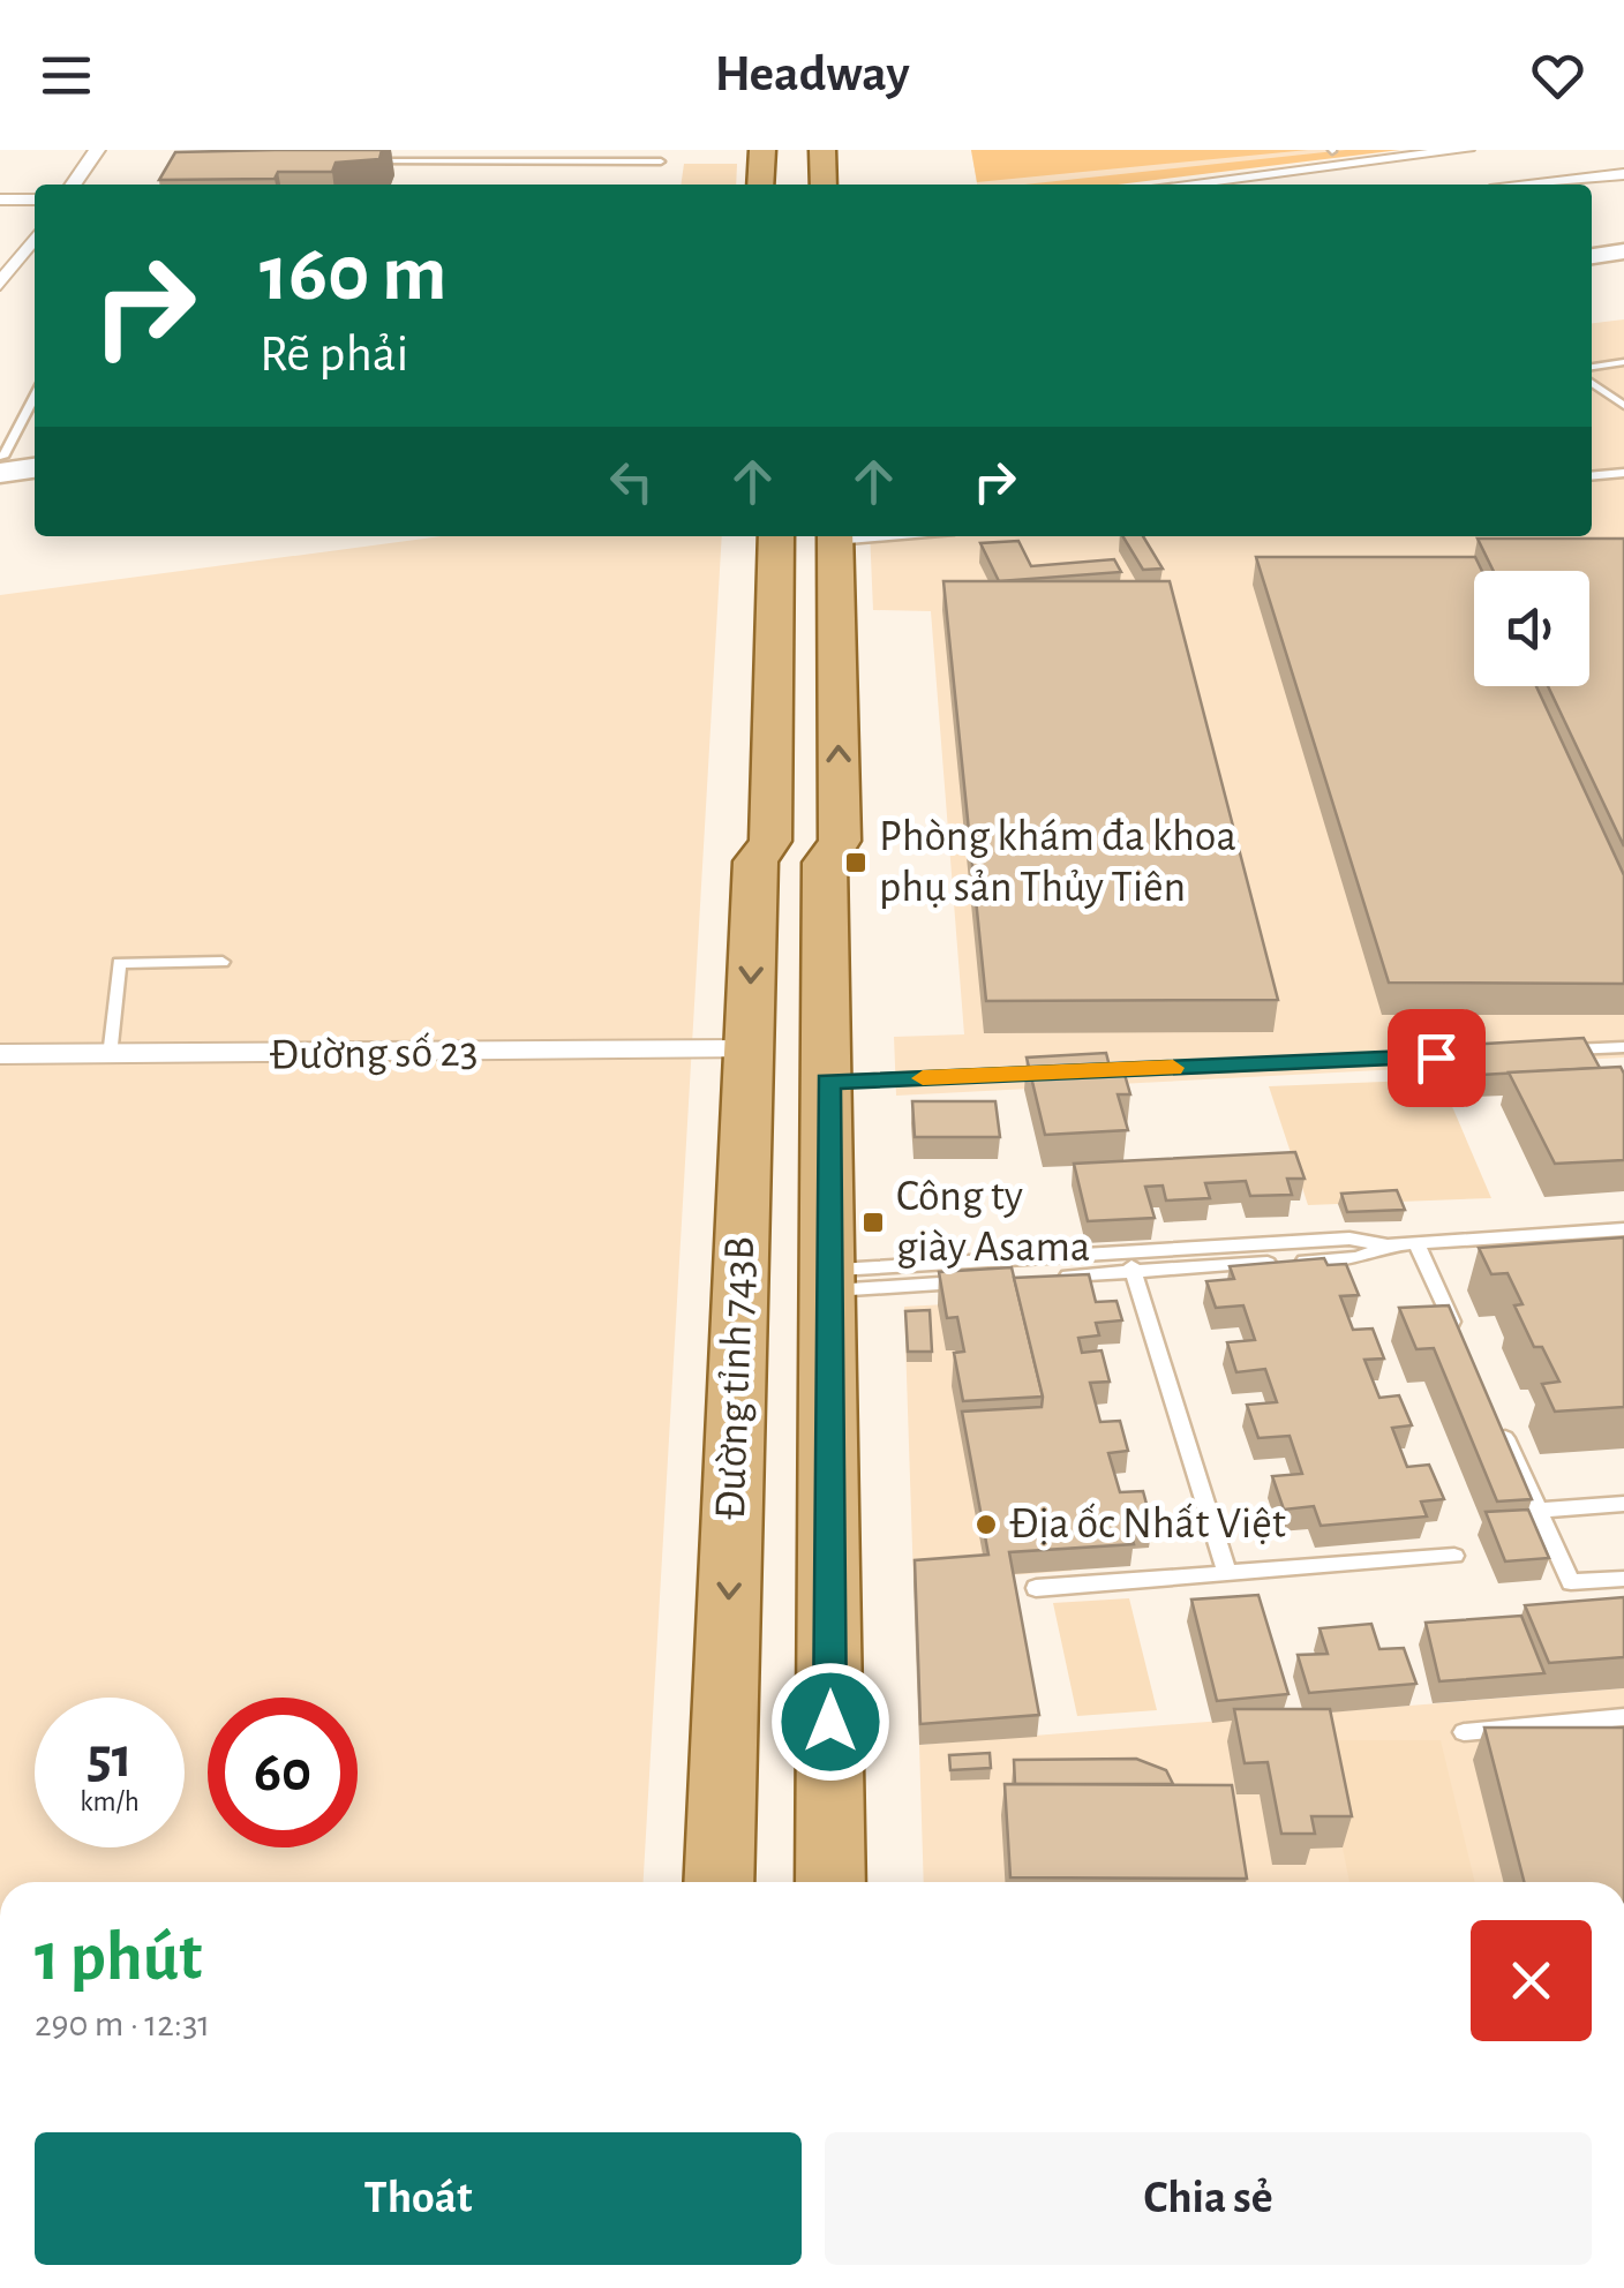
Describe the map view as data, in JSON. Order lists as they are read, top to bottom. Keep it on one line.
{"streets":{"main road":["Đường tỉnh 743B"],"street":["Đường số 23"]},"crossings":[["Đường số 23","Đường tỉnh 743B"]],"places":{"transit":["Phòng khám đa khoa phụ sản Thủy Tiên","Công ty giày Asama"],"other":["Địa ốc Nhất Việt"]},"page":{"header":"Headway","turn":["160 m","Rẽ phải"],"speed":"51 km/h","limit":"60","heading":["1 phút","290 m · 12:31"],"buttons":["Thoát","Chia sẻ"]}}
